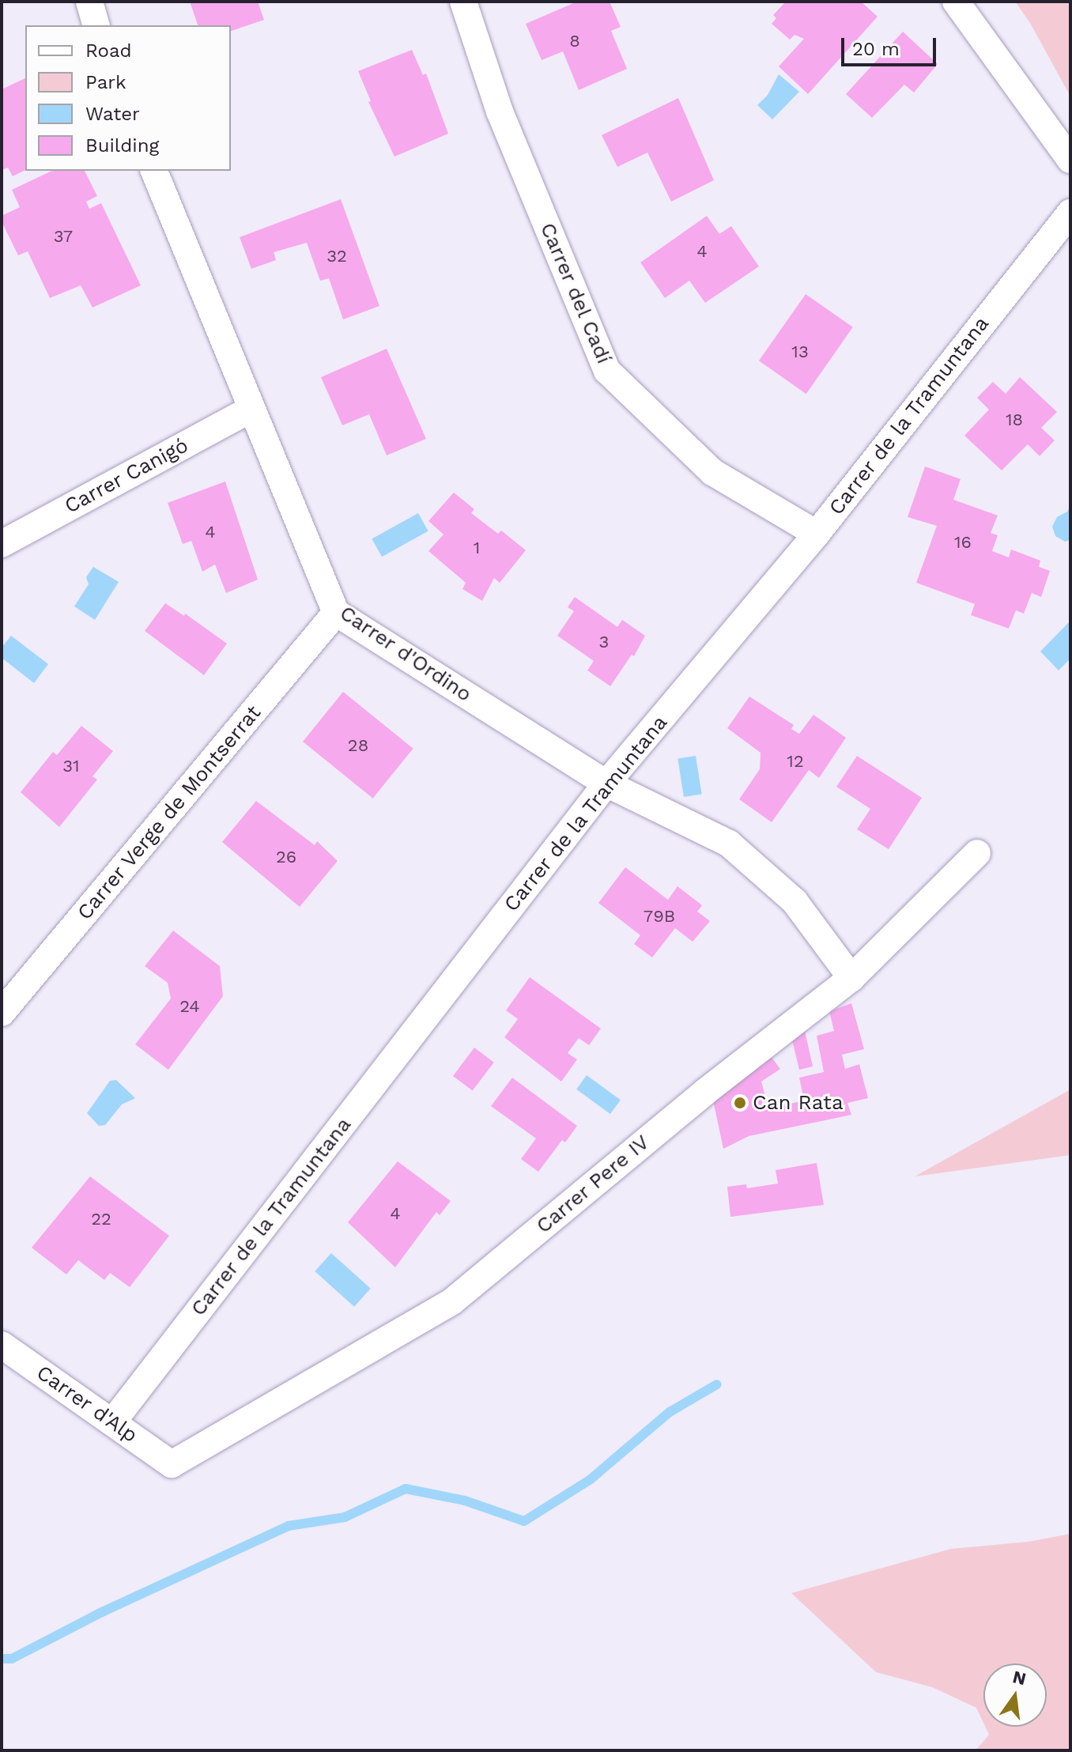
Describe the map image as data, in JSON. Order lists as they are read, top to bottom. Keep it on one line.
{"streets":{"street":["Carrer del Cadí","Carrer de la Tramuntana","Carrer Canigó","Carrer d'Ordino","Carrer Verge de Montserrat","Carrer Pere IV","Carrer d'Alp"]},"crossings":[["Carrer del Cadí","Carrer de la Tramuntana"],["Carrer de la Tramuntana","Carrer d'Ordino"],["Carrer de la Tramuntana","Carrer d'Alp"],["Carrer Canigó","Carrer d'Ordino"],["Carrer d'Ordino","Carrer Verge de Montserrat"],["Carrer d'Ordino","Carrer Pere IV"],["Carrer Pere IV","Carrer d'Alp"]],"places":["Can Rata"],"house_numbers":["8","37","4","32","13","18","4","16","1","3","28","12","31","26","79B","24","4","22"],"legend":["Road","Park","Water","Building"],"scale_bar":"20 m","north":"top"}
